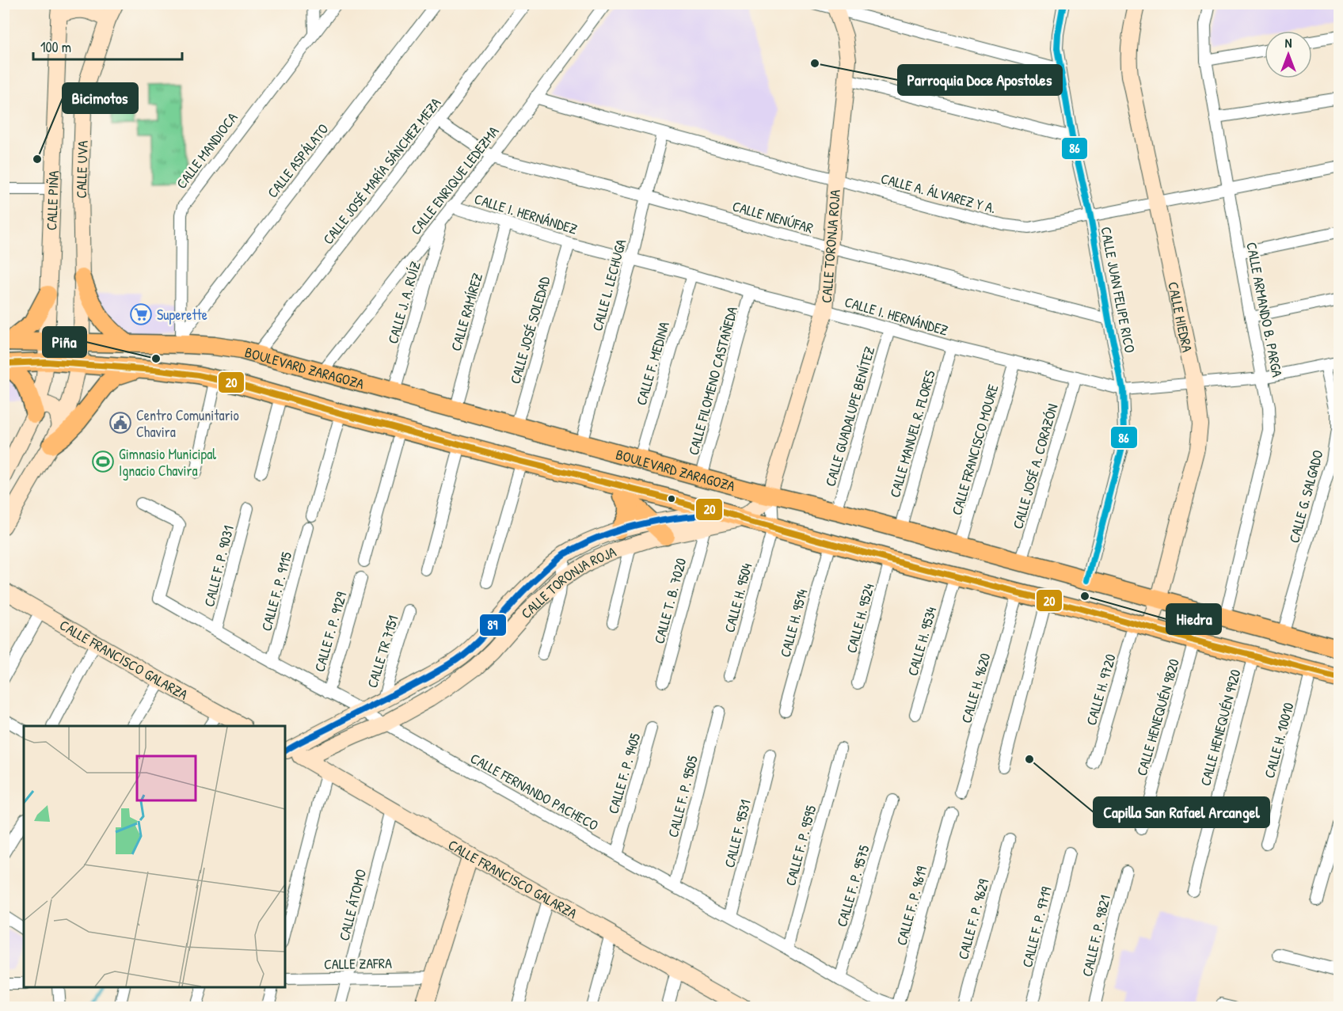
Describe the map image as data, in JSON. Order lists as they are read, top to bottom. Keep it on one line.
{"streets":{"main road":["BOULEVARD ZARAGOZA"],"street":["CALLE MANDIOCA","CALLE ASPÁLATO","CALLE UVA","CALLE JOSÉ MARÍA SÁNCHEZ MEZA","CALLE ENRIQUE LEDEZMA","CALLE A. ÁLVAREZ Y A.","CALLE PIÑA","CALLE I. HERNÁNDEZ","CALLE NENÚFAR","CALLE TORONJA ROJA","CALLE L. LECHUGA","CALLE JUAN FELIPE RICO","CALLE J. A. RUÍZ","CALLE ARMANDO B. PARGA","CALLE RAMÍREZ","CALLE HIEDRA","CALLE JOSÉ SOLEDAD","CALLE F. MEDINA","CALLE FILOMENO CASTAÑEDA","CALLE GUADALUPE BENÍTEZ","CALLE MANUEL R. FLORES","CALLE FRANCISCO MOURE","CALLE JOSÉ A. CORAZÓN","CALLE G. SALGADO","CALLE F. P. 9031","CALLE F. P. 9115","CALLE H. 9504","CALLE T. B. 7020","CALLE H. 9524","CALLE H. 9514","CALLE F. P. 9129","CALLE H. 9534","CALLE TR 7151","CALLE FRANCISCO GALARZA","CALLE H. 9620","CALLE H. 9720","CALLE HENEQUÉN 9820","CALLE HENEQUÉN 9920","CALLE H. 10010","CALLE F. P. 9405","CALLE FERNANDO PACHECO","CALLE F. P. 9505","CALLE F. 9531","CALLE F. P. 9595","CALLE F. P. 9575","CALLE ÁTOMO","CALLE F. P. 9619","CALLE F. P. 9629","CALLE F. P. 9719","CALLE F. P. 9821","CALLE ZAFRA"]},"crossings":[["CALLE MANDIOCA","CALLE ASPÁLATO"],["CALLE MANDIOCA","BOULEVARD ZARAGOZA"],["CALLE ASPÁLATO","BOULEVARD ZARAGOZA"],["CALLE UVA","BOULEVARD ZARAGOZA"],["CALLE JOSÉ MARÍA SÁNCHEZ MEZA","CALLE NENÚFAR"],["CALLE JOSÉ MARÍA SÁNCHEZ MEZA","BOULEVARD ZARAGOZA"],["CALLE ENRIQUE LEDEZMA","CALLE A. ÁLVAREZ Y A."],["CALLE ENRIQUE LEDEZMA","CALLE I. HERNÁNDEZ"],["CALLE ENRIQUE LEDEZMA","CALLE NENÚFAR"],["CALLE ENRIQUE LEDEZMA","CALLE J. A. RUÍZ"],["CALLE ENRIQUE LEDEZMA","BOULEVARD ZARAGOZA"],["CALLE A. ÁLVAREZ Y A.","CALLE TORONJA ROJA"],["CALLE A. ÁLVAREZ Y A.","CALLE L. LECHUGA"],["CALLE A. ÁLVAREZ Y A.","CALLE JUAN FELIPE RICO"],["CALLE A. ÁLVAREZ Y A.","CALLE ARMANDO B. PARGA"],["CALLE A. ÁLVAREZ Y A.","CALLE HIEDRA"],["CALLE PIÑA","BOULEVARD ZARAGOZA"],["CALLE I. HERNÁNDEZ","CALLE TORONJA ROJA"],["CALLE I. HERNÁNDEZ","CALLE L. LECHUGA"],["CALLE I. HERNÁNDEZ","CALLE JUAN FELIPE RICO"],["CALLE I. HERNÁNDEZ","CALLE ARMANDO B. PARGA"],["CALLE I. HERNÁNDEZ","CALLE RAMÍREZ"],["CALLE I. HERNÁNDEZ","CALLE HIEDRA"],["CALLE I. HERNÁNDEZ","CALLE JOSÉ SOLEDAD"],["CALLE I. HERNÁNDEZ","CALLE F. MEDINA"],["CALLE I. HERNÁNDEZ","CALLE FILOMENO CASTAÑEDA"],["CALLE I. HERNÁNDEZ","CALLE GUADALUPE BENÍTEZ"],["CALLE I. HERNÁNDEZ","CALLE MANUEL R. FLORES"],["CALLE I. HERNÁNDEZ","CALLE FRANCISCO MOURE"],["CALLE I. HERNÁNDEZ","CALLE JOSÉ A. CORAZÓN"],["CALLE I. HERNÁNDEZ","CALLE G. SALGADO"],["CALLE NENÚFAR","CALLE TORONJA ROJA"],["CALLE NENÚFAR","CALLE L. LECHUGA"],["CALLE NENÚFAR","CALLE JUAN FELIPE RICO"],["CALLE TORONJA ROJA","BOULEVARD ZARAGOZA"],["CALLE TORONJA ROJA","CALLE H. 9504"],["CALLE TORONJA ROJA","CALLE T. B. 7020"],["CALLE TORONJA ROJA","CALLE TR 7151"],["CALLE TORONJA ROJA","CALLE FRANCISCO GALARZA"],["CALLE TORONJA ROJA","CALLE FERNANDO PACHECO"],["CALLE L. LECHUGA","BOULEVARD ZARAGOZA"],["CALLE JUAN FELIPE RICO","BOULEVARD ZARAGOZA"],["CALLE J. A. RUÍZ","BOULEVARD ZARAGOZA"],["CALLE ARMANDO B. PARGA","BOULEVARD ZARAGOZA"],["CALLE RAMÍREZ","BOULEVARD ZARAGOZA"],["CALLE HIEDRA","BOULEVARD ZARAGOZA"],["CALLE HIEDRA","CALLE H. 9720"],["CALLE JOSÉ SOLEDAD","BOULEVARD ZARAGOZA"],["CALLE F. MEDINA","BOULEVARD ZARAGOZA"],["BOULEVARD ZARAGOZA","CALLE FILOMENO CASTAÑEDA"],["BOULEVARD ZARAGOZA","CALLE GUADALUPE BENÍTEZ"],["BOULEVARD ZARAGOZA","CALLE MANUEL R. FLORES"],["BOULEVARD ZARAGOZA","CALLE FRANCISCO MOURE"],["BOULEVARD ZARAGOZA","CALLE JOSÉ A. CORAZÓN"],["BOULEVARD ZARAGOZA","CALLE G. SALGADO"],["BOULEVARD ZARAGOZA","CALLE H. 9504"],["BOULEVARD ZARAGOZA","CALLE H. 9524"],["BOULEVARD ZARAGOZA","CALLE H. 9514"],["BOULEVARD ZARAGOZA","CALLE H. 9534"],["BOULEVARD ZARAGOZA","CALLE H. 9620"],["BOULEVARD ZARAGOZA","CALLE H. 9720"],["BOULEVARD ZARAGOZA","CALLE HENEQUÉN 9820"],["BOULEVARD ZARAGOZA","CALLE HENEQUÉN 9920"],["BOULEVARD ZARAGOZA","CALLE H. 10010"],["CALLE F. P. 9031","CALLE FERNANDO PACHECO"],["CALLE F. P. 9115","CALLE FERNANDO PACHECO"],["CALLE F. P. 9129","CALLE FERNANDO PACHECO"],["CALLE FRANCISCO GALARZA","CALLE ÁTOMO"],["CALLE F. P. 9405","CALLE FERNANDO PACHECO"],["CALLE FERNANDO PACHECO","CALLE F. P. 9505"],["CALLE FERNANDO PACHECO","CALLE F. 9531"],["CALLE FERNANDO PACHECO","CALLE F. P. 9595"],["CALLE FERNANDO PACHECO","CALLE F. P. 9575"],["CALLE FERNANDO PACHECO","CALLE F. P. 9619"],["CALLE ÁTOMO","CALLE ZAFRA"]],"places":{"other":["Parroquia Doce Apostoles","Bicimotos","Piña","Hiedra","Capilla San Rafael Arcangel"],"supermarket":["Superette"],"public building":["Centro Comunitario Chavira"],"sports":["Gimnasio Municipal Ignacio Chavira"]},"lines":["transit line 86","transit line 20","transit line 89"],"scale_bar":"100 m","north":"top"}
